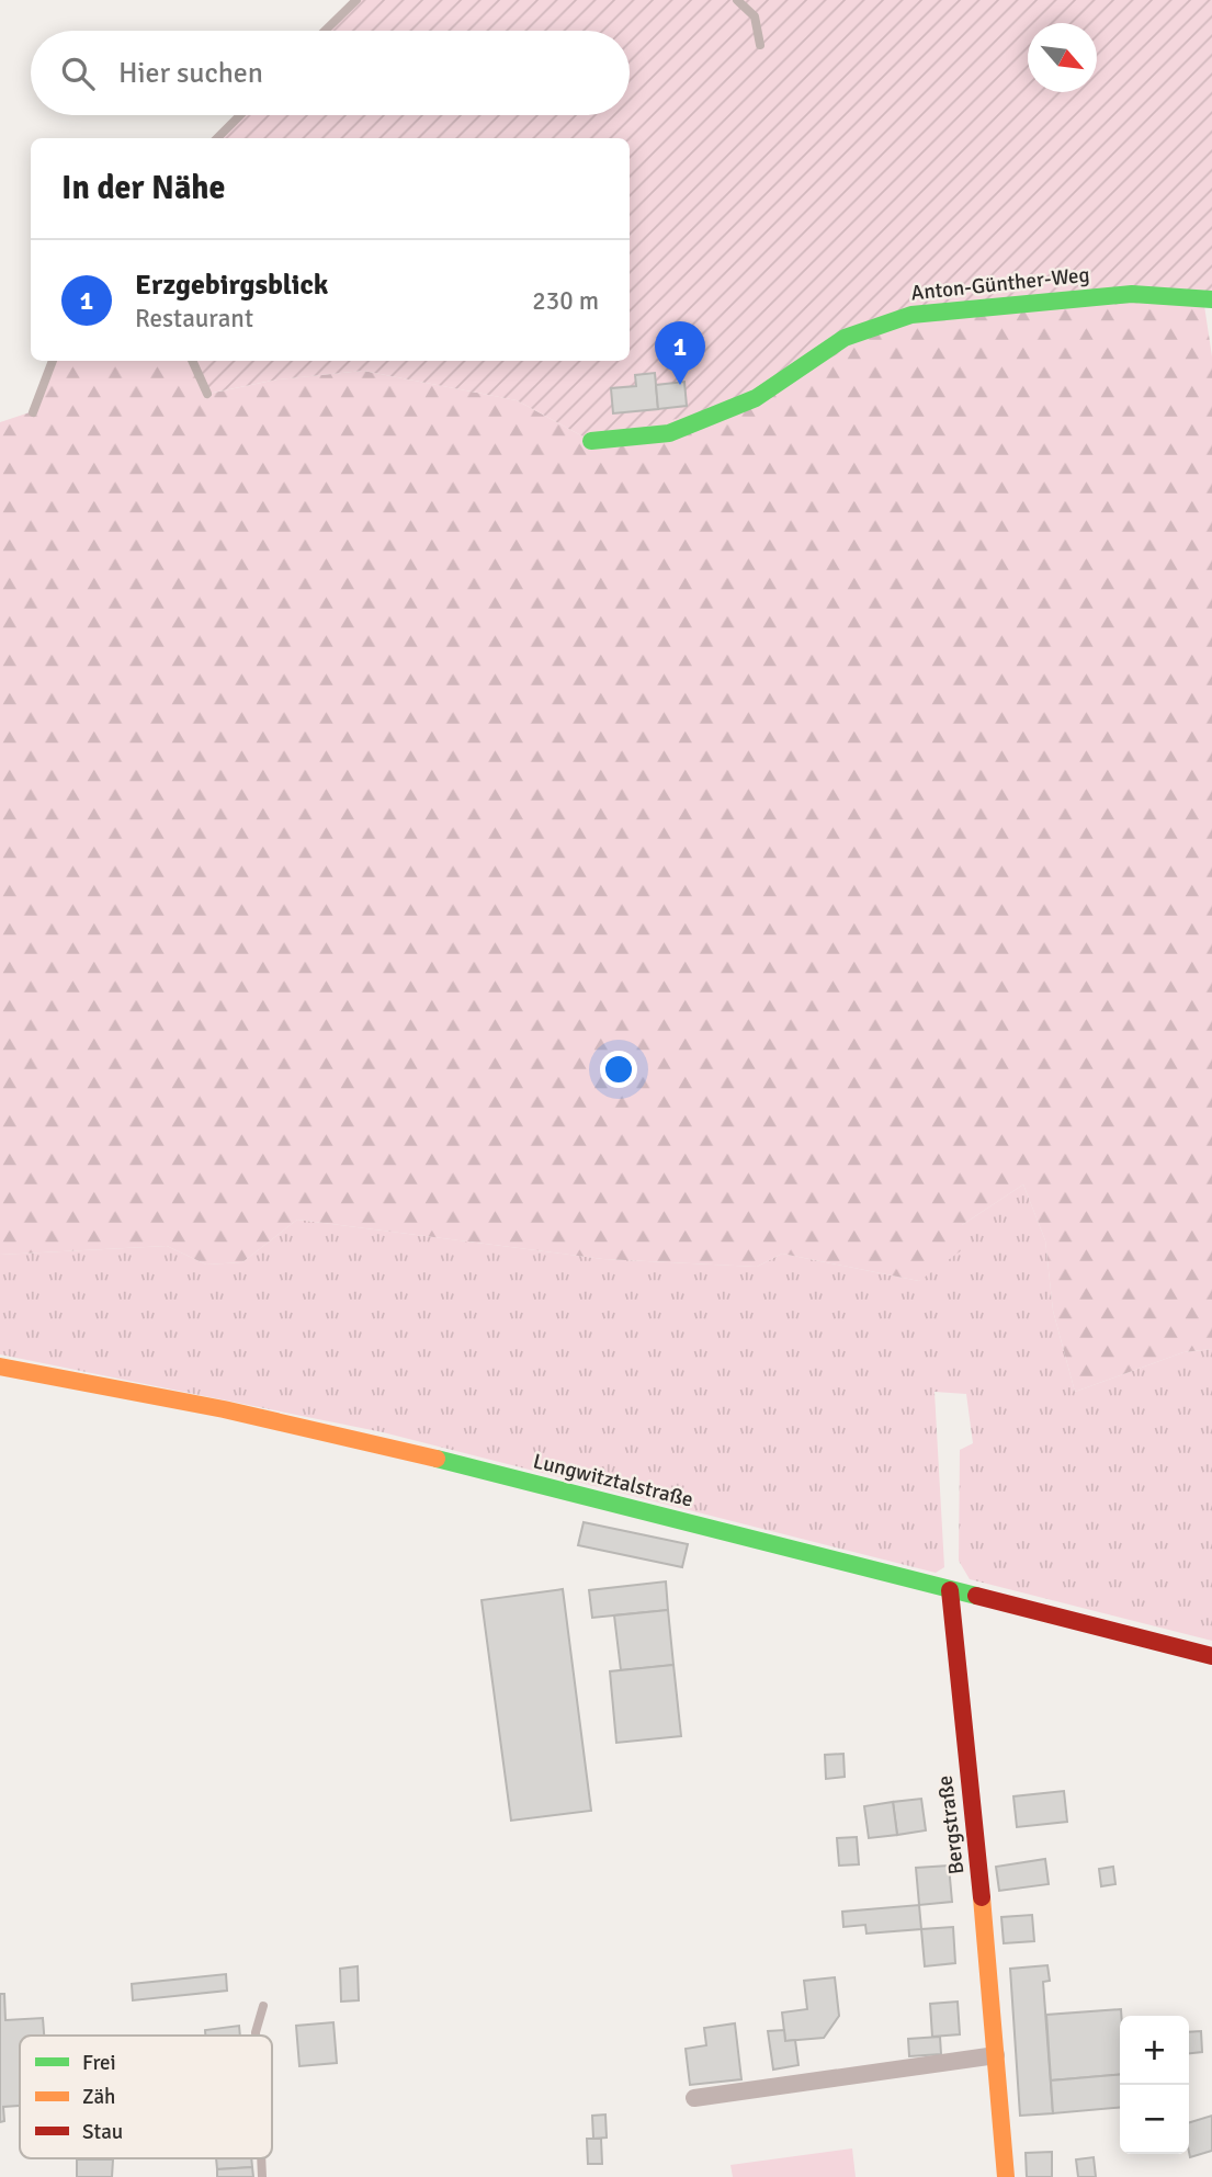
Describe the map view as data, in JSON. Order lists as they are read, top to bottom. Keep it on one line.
{"streets":{"main road":["Anton-Günther-Weg","Lungwitztalstraße","Bergstraße"]},"crossings":[["Lungwitztalstraße","Bergstraße"]],"legend":["Frei","Zäh","Stau"],"north":"bottom right","page":{"search":"Hier suchen","heading":"In der Nähe","list":[{"mark":"1","name":"Erzgebirgsblick","note":"Restaurant","value":"230 m"}],"pins":"1","map_buttons":["+","−"]}}
